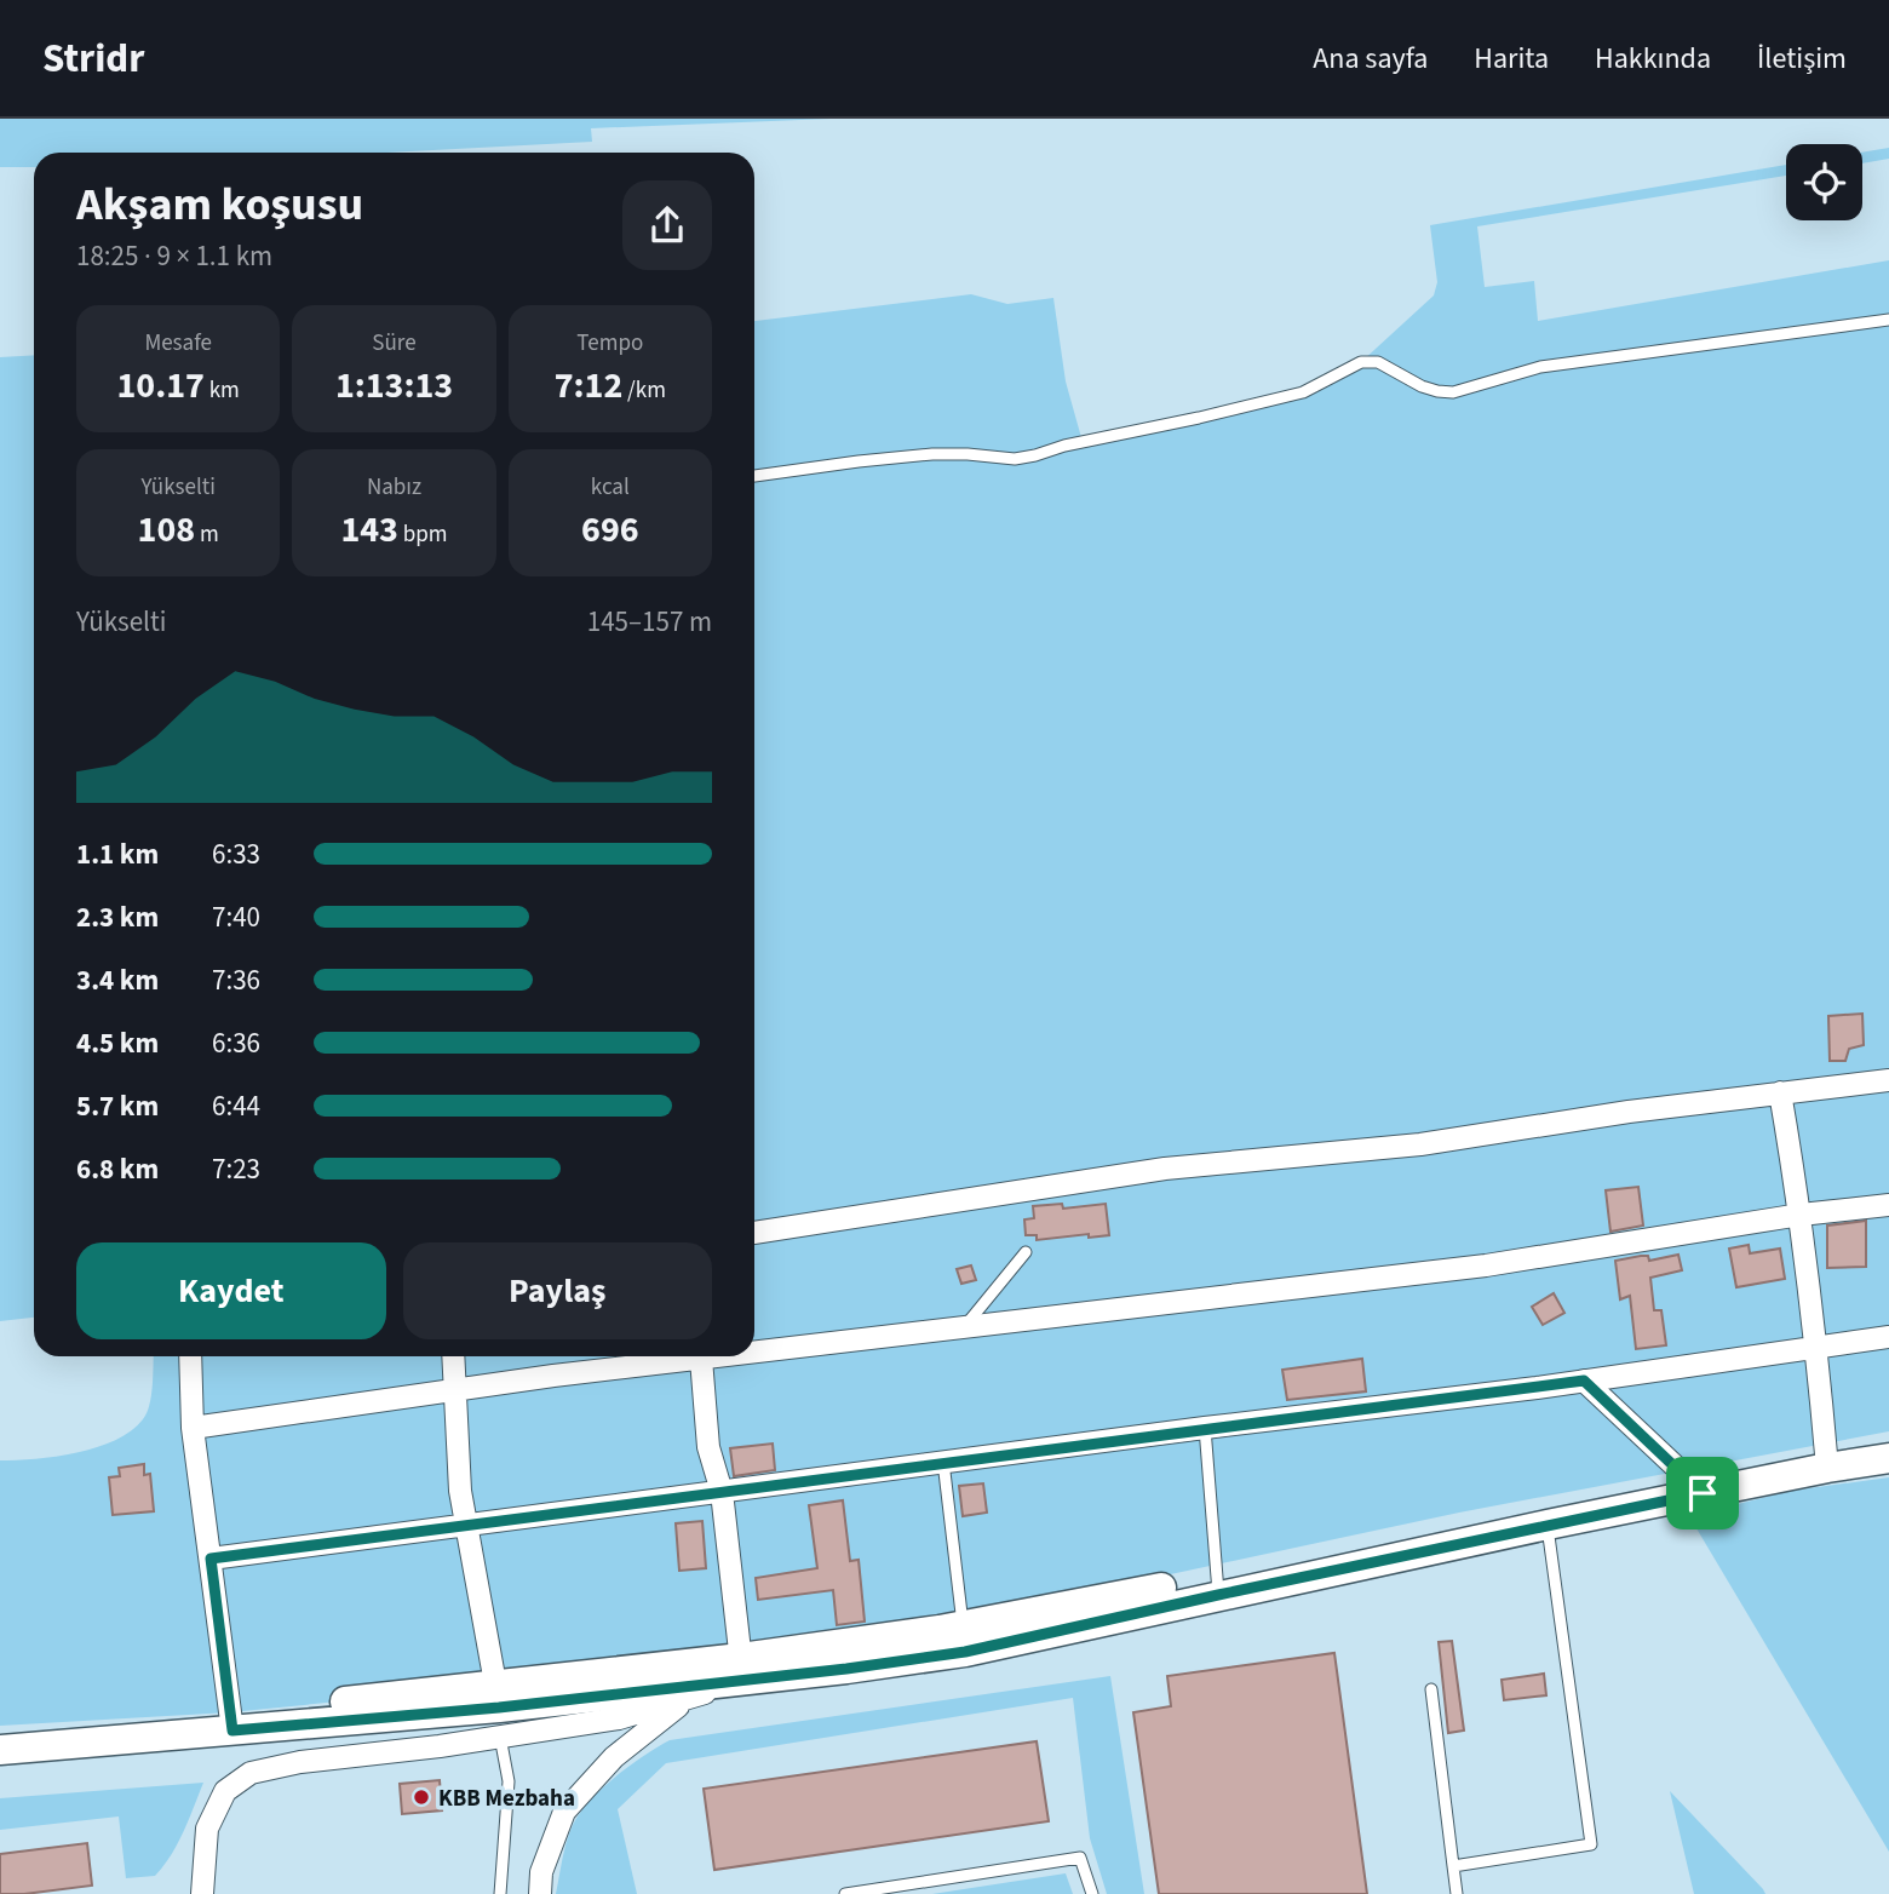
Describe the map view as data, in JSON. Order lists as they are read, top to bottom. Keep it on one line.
{"places":["KBB Mezbaha"],"page":{"header":"Stridr","nav":["Ana sayfa","Harita","Hakkında","İletişim"],"heading":["Akşam koşusu","18:25 · 9 × 1.1 km"],"stats":[["Mesafe","10.17 km"],["Süre","1:13:13"],["Tempo","7:12 /km"],["Yükselti","108 m"],["Nabız","143 bpm"],["kcal","696"]],"chart":["Yükselti","145–157 m"],"list":[{"name":"1.1 km","note":"6:33"},{"name":"2.3 km","note":"7:40"},{"name":"3.4 km","note":"7:36"},{"name":"4.5 km","note":"6:36"},{"name":"5.7 km","note":"6:44"},{"name":"6.8 km","note":"7:23"}],"buttons":["Kaydet","Paylaş"]}}
